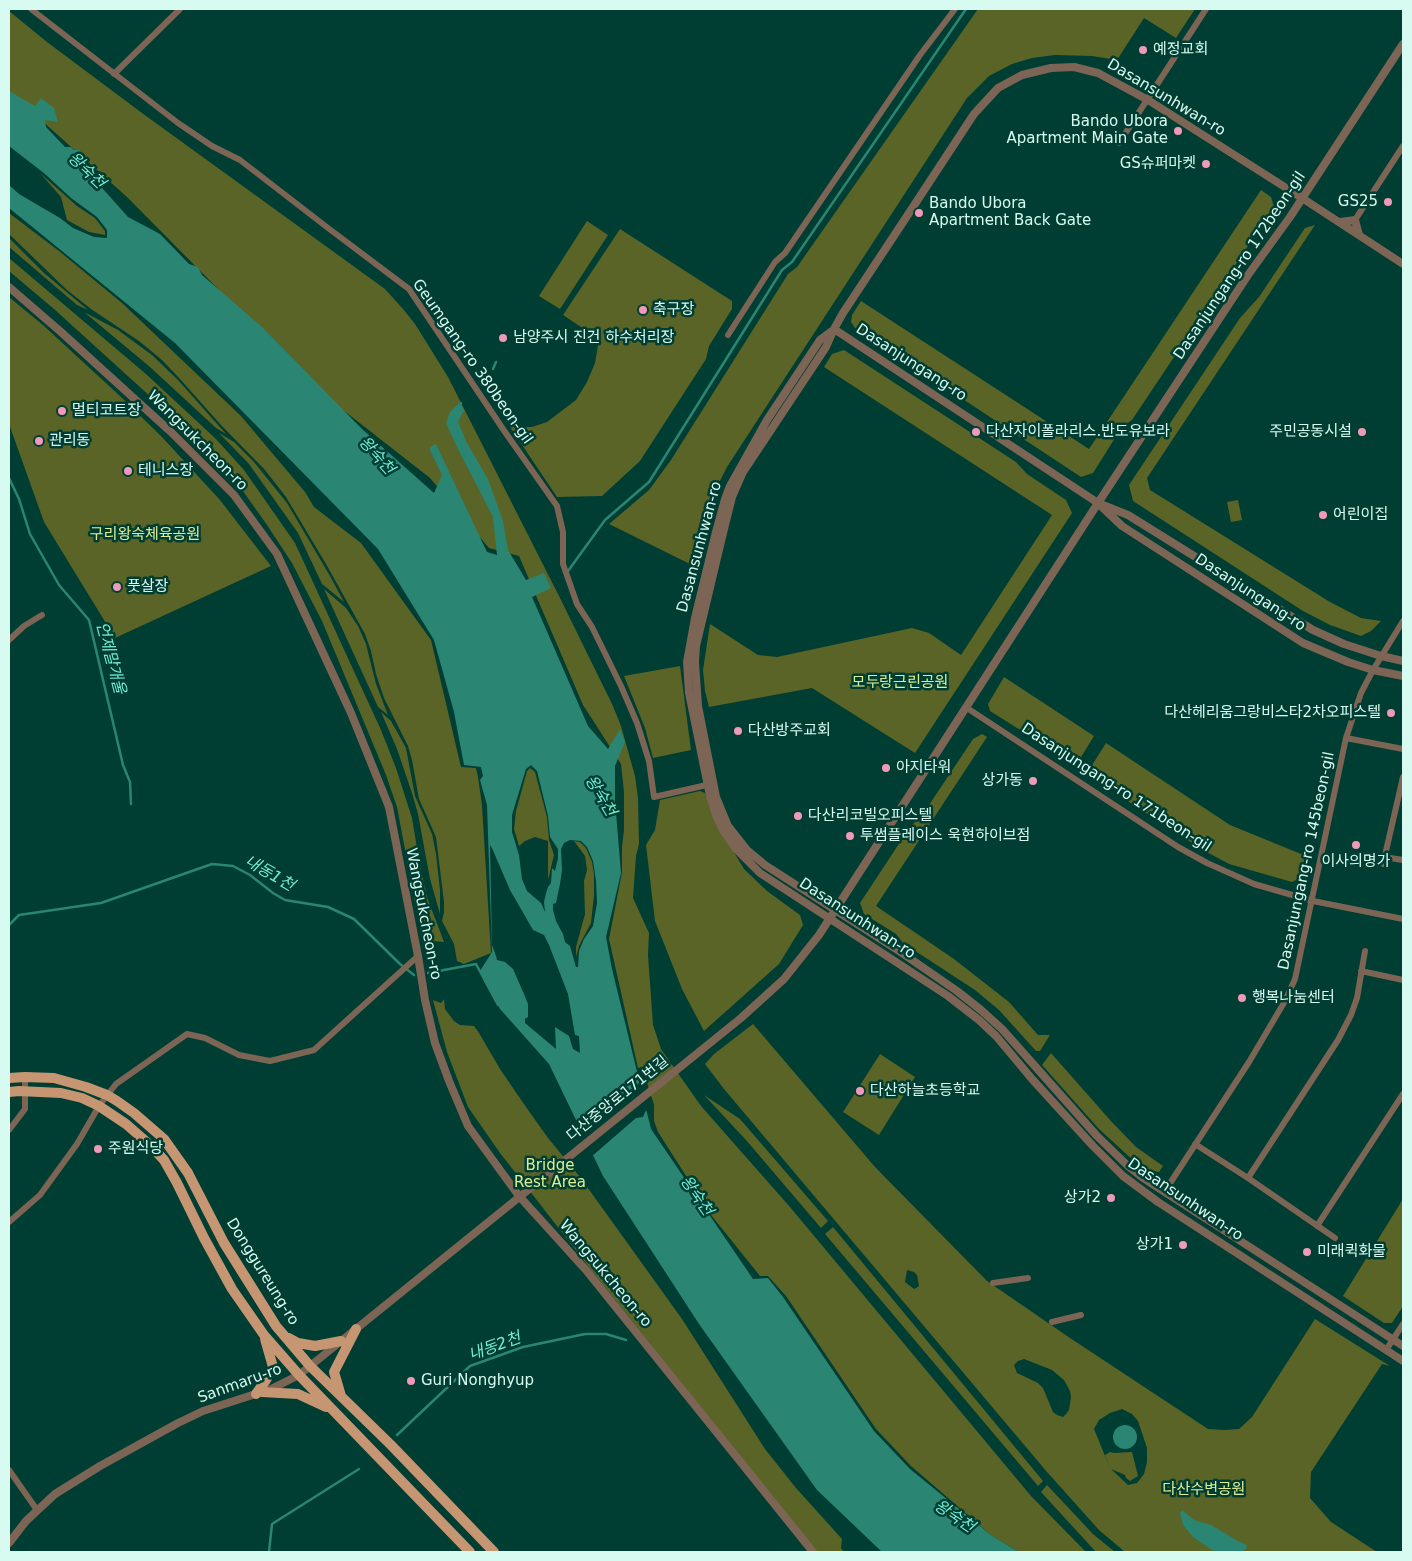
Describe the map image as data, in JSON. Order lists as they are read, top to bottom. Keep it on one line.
{"streets":{"main road":["Donggureung-ro"],"street":["Dasansunhwan-ro","Dasanjungang-ro 172beon-gil","Geumgang-ro 380beon-gil","Dasanjungang-ro","Wangsukcheon-ro","Dasanjungang-ro 171beon-gil","Dasanjungang-ro 145beon-gil","다산중앙로171번길","Sanmaru-ro"]},"crossings":[["Dasansunhwan-ro","Dasanjungang-ro 172beon-gil"],["Dasansunhwan-ro","Geumgang-ro 380beon-gil"],["Dasansunhwan-ro","Dasanjungang-ro"],["Dasansunhwan-ro","Dasanjungang-ro 145beon-gil"],["Dasansunhwan-ro","다산중앙로171번길"],["Dasanjungang-ro 172beon-gil","Dasanjungang-ro"],["Dasanjungang-ro","Dasanjungang-ro 145beon-gil"],["Wangsukcheon-ro","다산중앙로171번길"],["Wangsukcheon-ro","Sanmaru-ro"],["Dasanjungang-ro 171beon-gil","Dasanjungang-ro 145beon-gil"],["다산중앙로171번길","Sanmaru-ro"],["Donggureung-ro","Sanmaru-ro"]],"water":["왕숙천","언제말개울","내동1천","내동2천"],"parks":["구리왕숙체육공원","모두랑근린공원","Bridge Rest Area","다산수변공원"],"places":["예정교회","Bando Ubora Apartment Main Gate","GS슈퍼마켓","GS25","Bando Ubora Apartment Back Gate","축구장","남양주시 진건 하수처리장","멀티코트장","다산자이폴라리스.반도유보라","주민공동시설","관리동","테니스장","어린이집","풋살장","다산헤리움그랑비스타2차오피스텔","다산방주교회","아지타워","상가동","다산리코빌오피스텔","투썸플레이스 욱현하이브점","이사의명가","행복나눔센터","다산하늘초등학교","주원식당","상가2","상가1","미래퀵화물","Guri Nonghyup"]}
